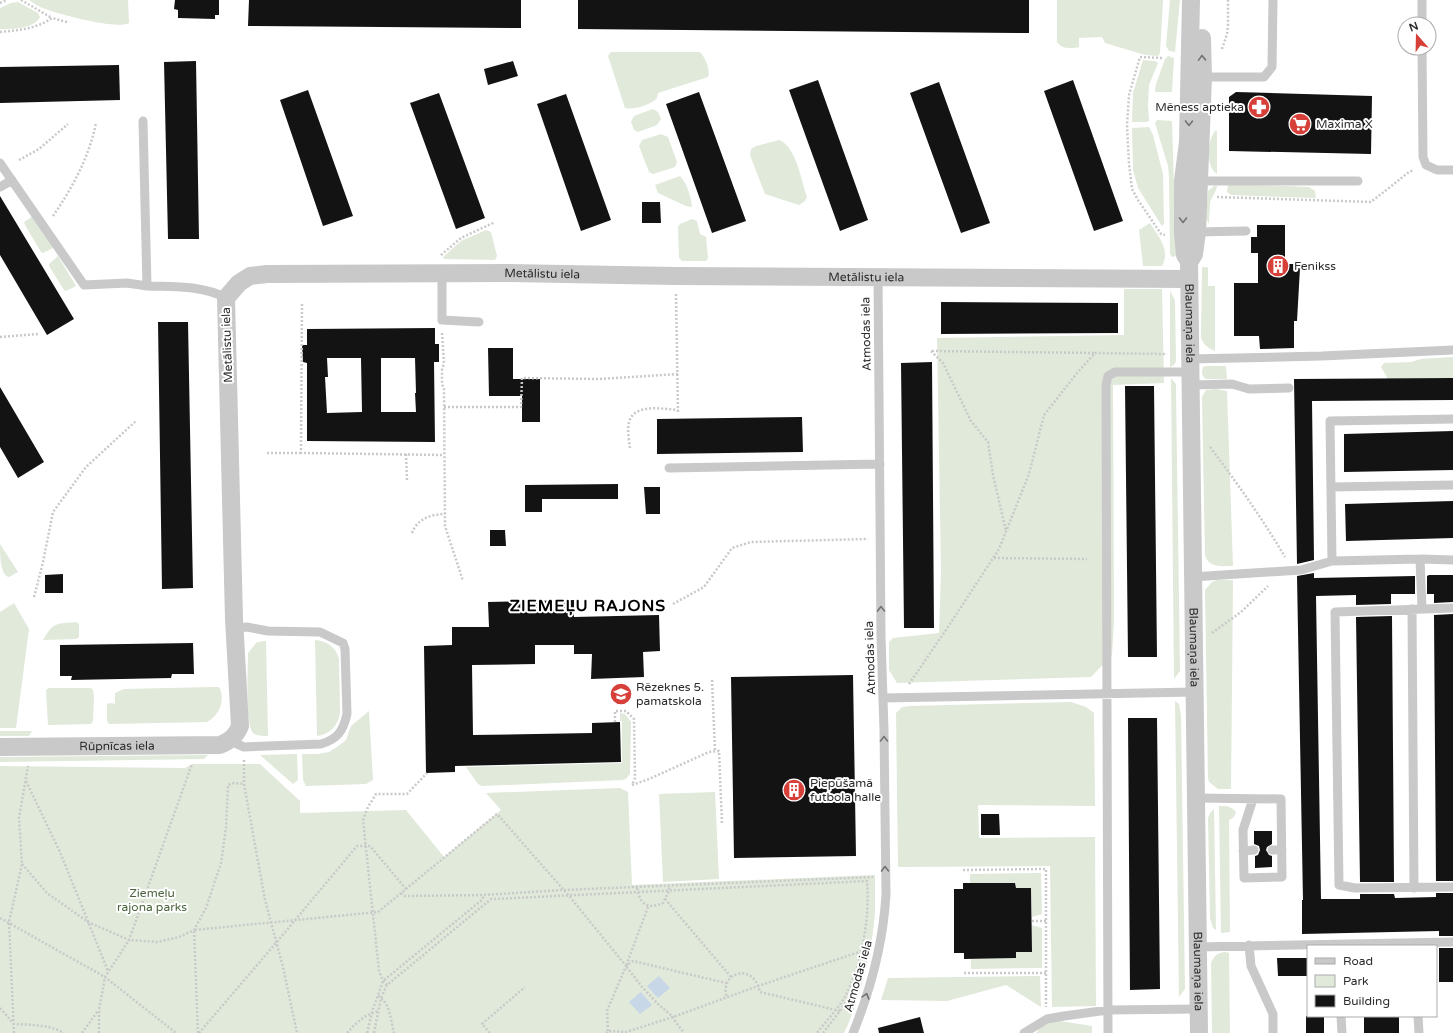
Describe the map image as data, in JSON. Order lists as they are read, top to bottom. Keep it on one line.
{"streets":{"street":["Metālistu iela","Blaumaņa iela","Rūpnīcas iela"],"lane":["Atmodas iela"]},"crossings":[["Metālistu iela","Blaumaņa iela"],["Metālistu iela","Atmodas iela"],["Metālistu iela","Rūpnīcas iela"]],"one_way":["Atmodas iela"],"districts":["ZIEMEĻU RAJONS"],"parks":["Ziemeļu rajona parks"],"places":{"pharmacy":["Mēness aptieka"],"supermarket":["Maxima X"],"building":["Fenikss","Piepūšamā futbola halle"],"school or university":["Rēzeknes 5. pamatskola"]},"legend":["Road","Park","Building"],"north":"top"}
